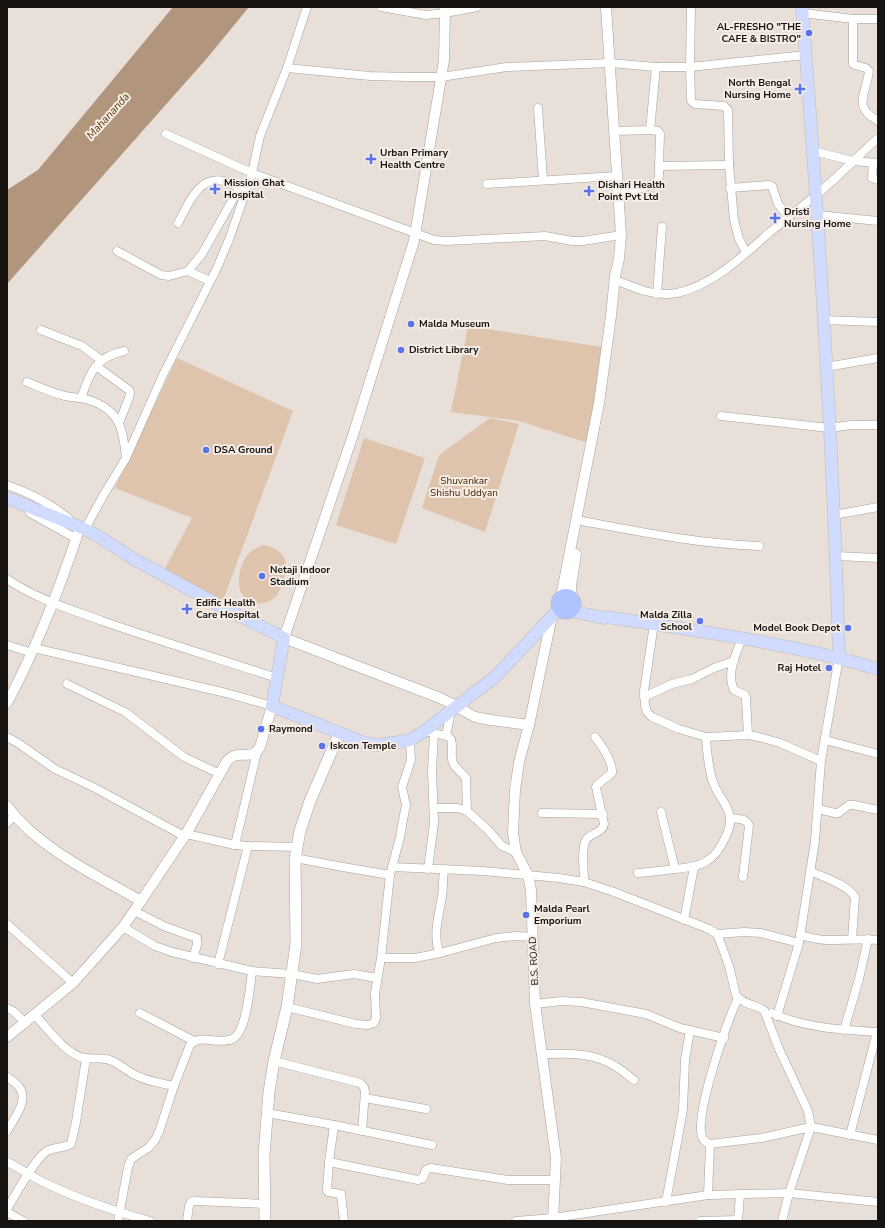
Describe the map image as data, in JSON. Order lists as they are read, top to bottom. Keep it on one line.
{"streets":{"street":["B.S. ROAD"]},"water":["Mahananda"],"parks":["Shuvankar Shishu Uddyan"],"places":{"other":["AL-FRESHO \"THE CAFE & BISTRO\"","Malda Museum","District Library","DSA Ground","Netaji Indoor Stadium","Malda Zilla School","Model Book Depot","Raj Hotel","Raymond","Iskcon Temple","Malda Pearl Emporium"],"health":["North Bengal Nursing Home","Urban Primary Health Centre","Mission Ghat Hospital","Dishari Health Point Pvt Ltd","Dristi Nursing Home","Edific Health Care Hospital"]}}
